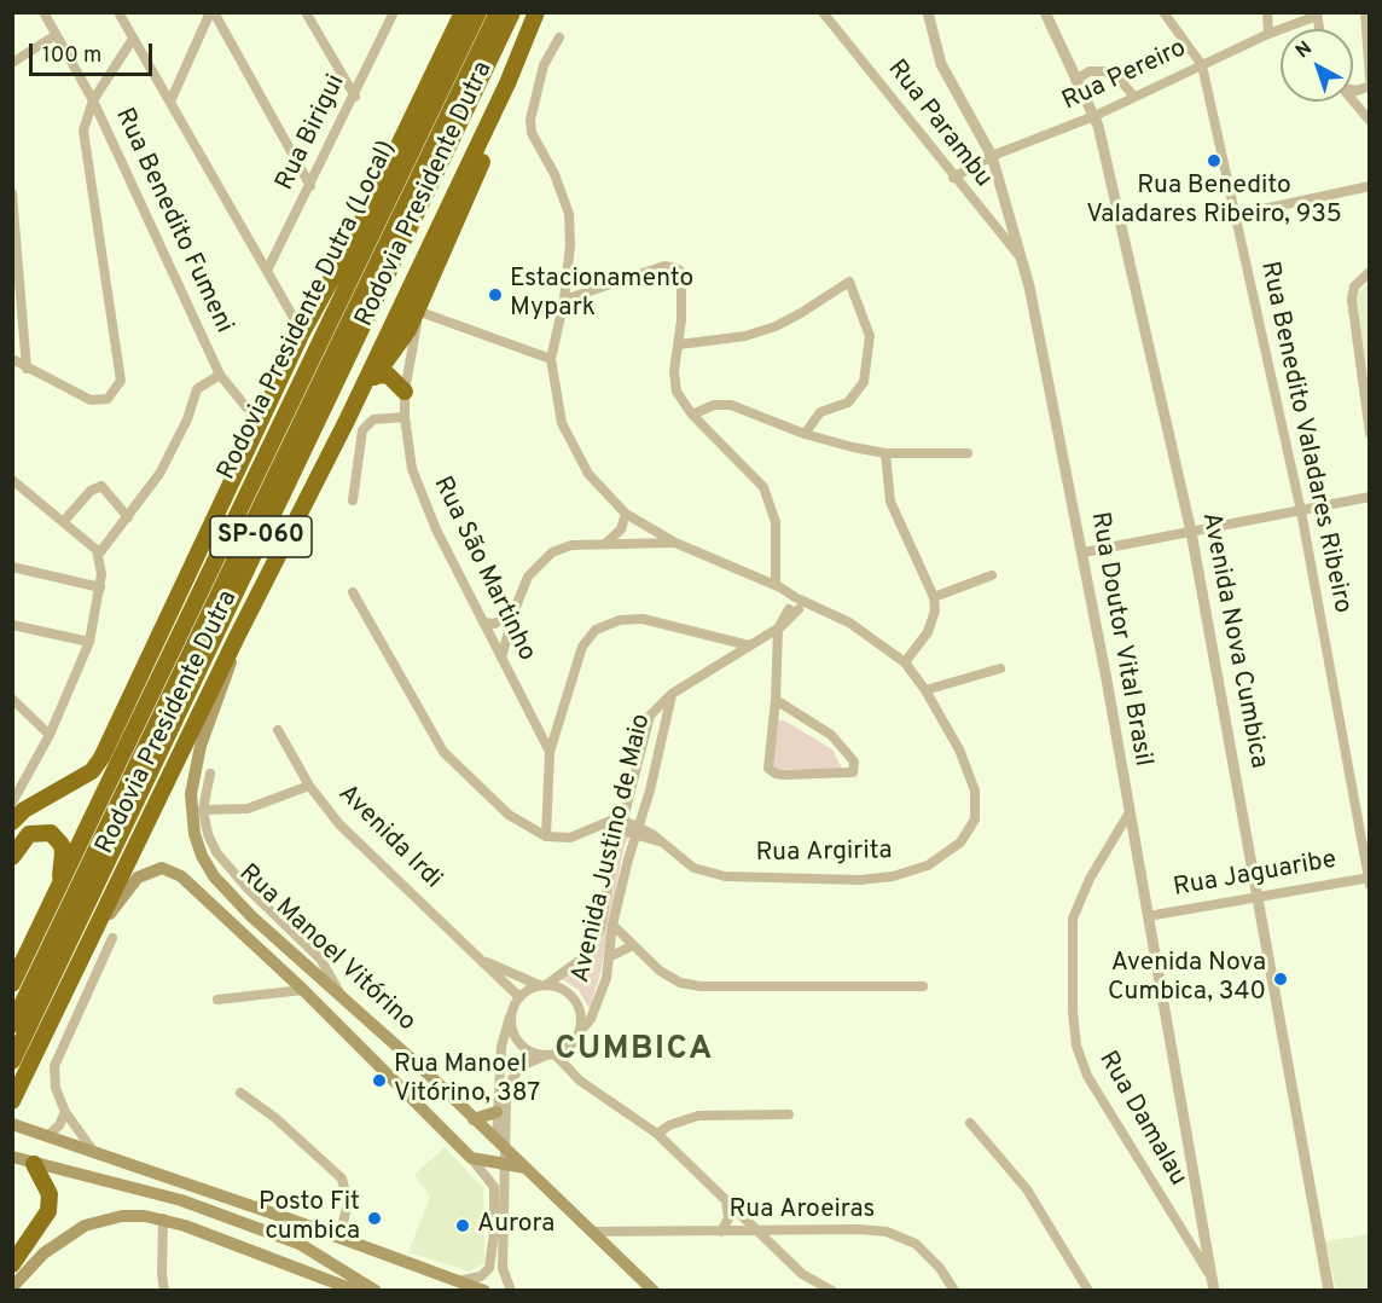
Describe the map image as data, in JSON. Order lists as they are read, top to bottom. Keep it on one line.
{"streets":{"highway":["Rodovia Presidente Dutra","Rodovia Presidente Dutra (Local)","SP-060"],"main road":["Rua Manoel Vitórino"],"street":["Rua Pereiro","Rua Parambu","Rua Birigui","Rua Benedito Fumeni","Rua Benedito Valadares Ribeiro","Rua São Martinho","Rua Doutor Vital Brasil","Avenida Nova Cumbica","Avenida Irdi","Avenida Justino de Maio","Rua Argirita","Rua Jaguaribe","Rua Damalau","Rua Aroeiras"]},"crossings":[["Rua Pereiro","Rua Parambu"],["Rua Pereiro","Rua Benedito Valadares Ribeiro"],["Rua Pereiro","Rua Doutor Vital Brasil"],["Rua Pereiro","Avenida Nova Cumbica"],["Rua Parambu","Rua Doutor Vital Brasil"],["Rodovia Presidente Dutra","Rua Manoel Vitórino"],["Rua Benedito Valadares Ribeiro","Rua Jaguaribe"],["Rua Doutor Vital Brasil","Rua Jaguaribe"],["Rua Doutor Vital Brasil","Rua Damalau"],["Avenida Nova Cumbica","Rua Jaguaribe"],["Avenida Irdi","Avenida Justino de Maio"],["Avenida Justino de Maio","Rua Argirita"],["Rua Manoel Vitórino","Rua Aroeiras"]],"districts":["CUMBICA"],"places":["Rua Benedito Valadares Ribeiro, 935","Estacionamento Mypark","Avenida Nova Cumbica, 340","Rua Manoel Vitórino, 387","Posto Fit cumbica","Aurora"],"scale_bar":"100 m","north":"top left"}
